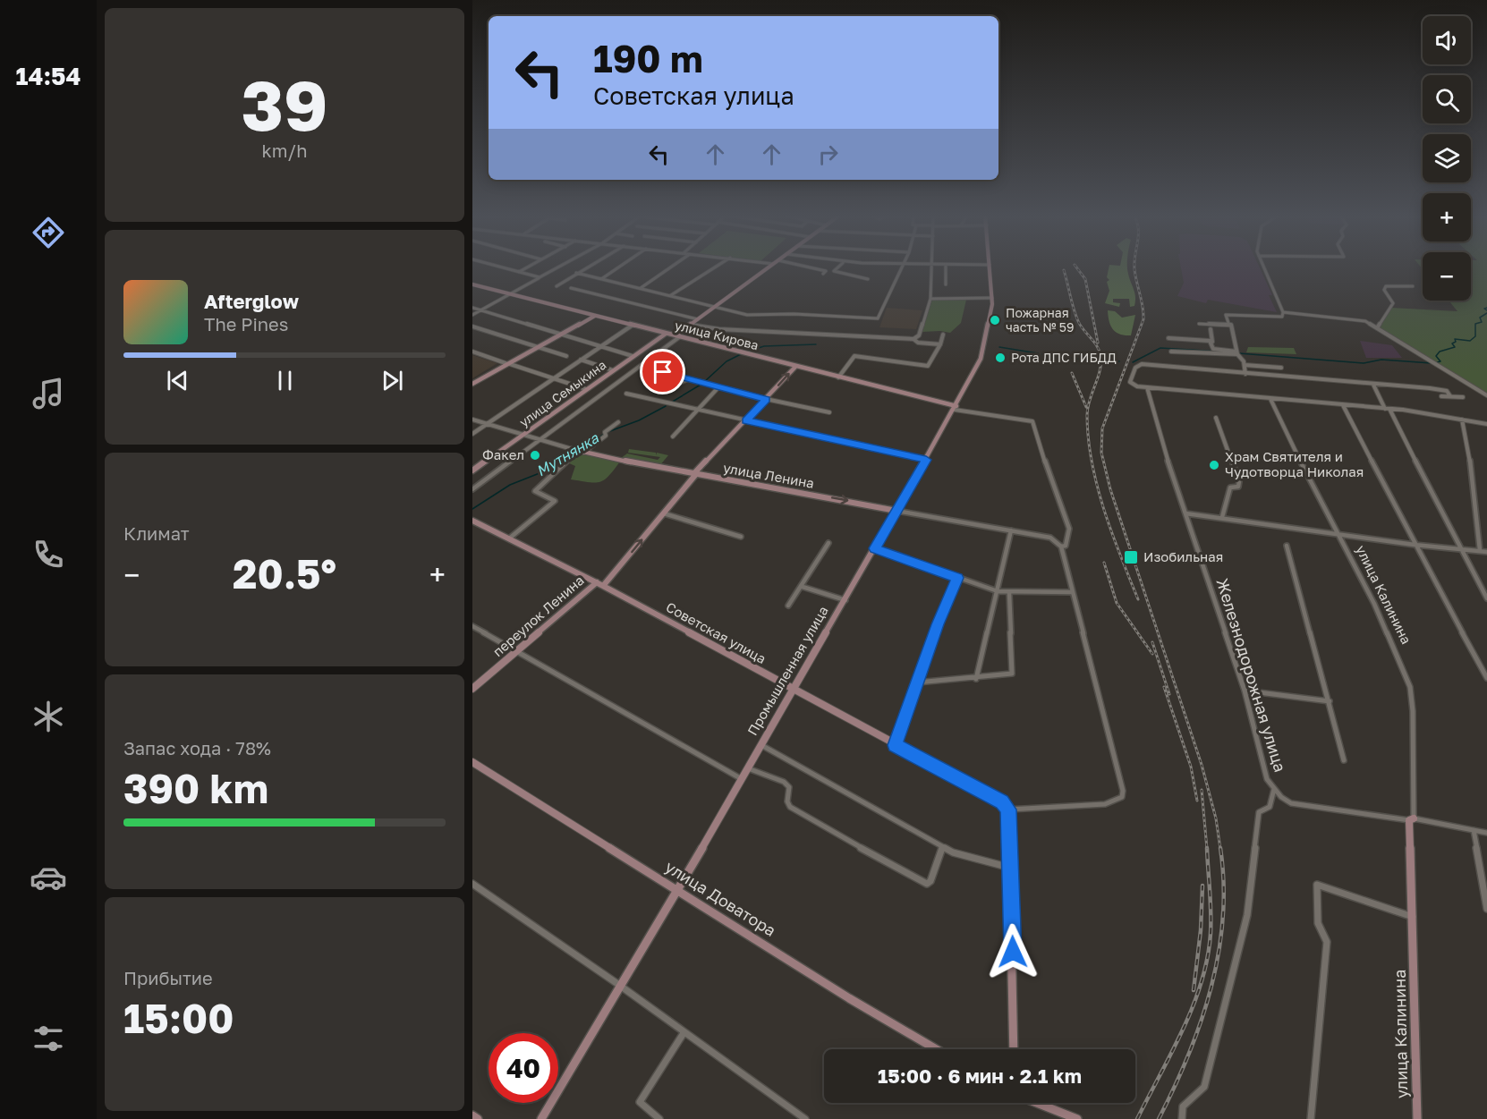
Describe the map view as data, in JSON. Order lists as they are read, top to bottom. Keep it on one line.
{"streets":{"street":["улица Кирова","улица Семыкина","улица Ленина","улица Калинина","переулок Ленина","Советская улица","Промышленная улица","Железнодорожная улица","улица Доватора"]},"crossings":[["улица Кирова","улица Семыкина"],["улица Кирова","улица Ленина"],["улица Кирова","переулок Ленина"],["улица Кирова","Промышленная улица"],["улица Семыкина","улица Ленина"],["улица Ленина","переулок Ленина"],["улица Ленина","Промышленная улица"],["переулок Ленина","Советская улица"],["Советская улица","Промышленная улица"],["Промышленная улица","улица Доватора"]],"water":["Мутнянка"],"places":{"other":["Пожарная часть № 59","Рота ДПС ГИБДД","Факел","Храм Святителя и Чудотворца Николая"],"transit":["Изобильная"]},"page":{"tabs":"14:54","tile":[["39","km/h"],"Климат",["Запас хода · 78%","390 km"],["Прибытие","15:00"]],"map_buttons":["+","−"],"turn":["190 m","Советская улица"],"song":["Afterglow","The Pines"],"heat":["−","20.5°","+"],"limit":"40","trip":"15:00 · 6 мин · 2.1 km"}}
